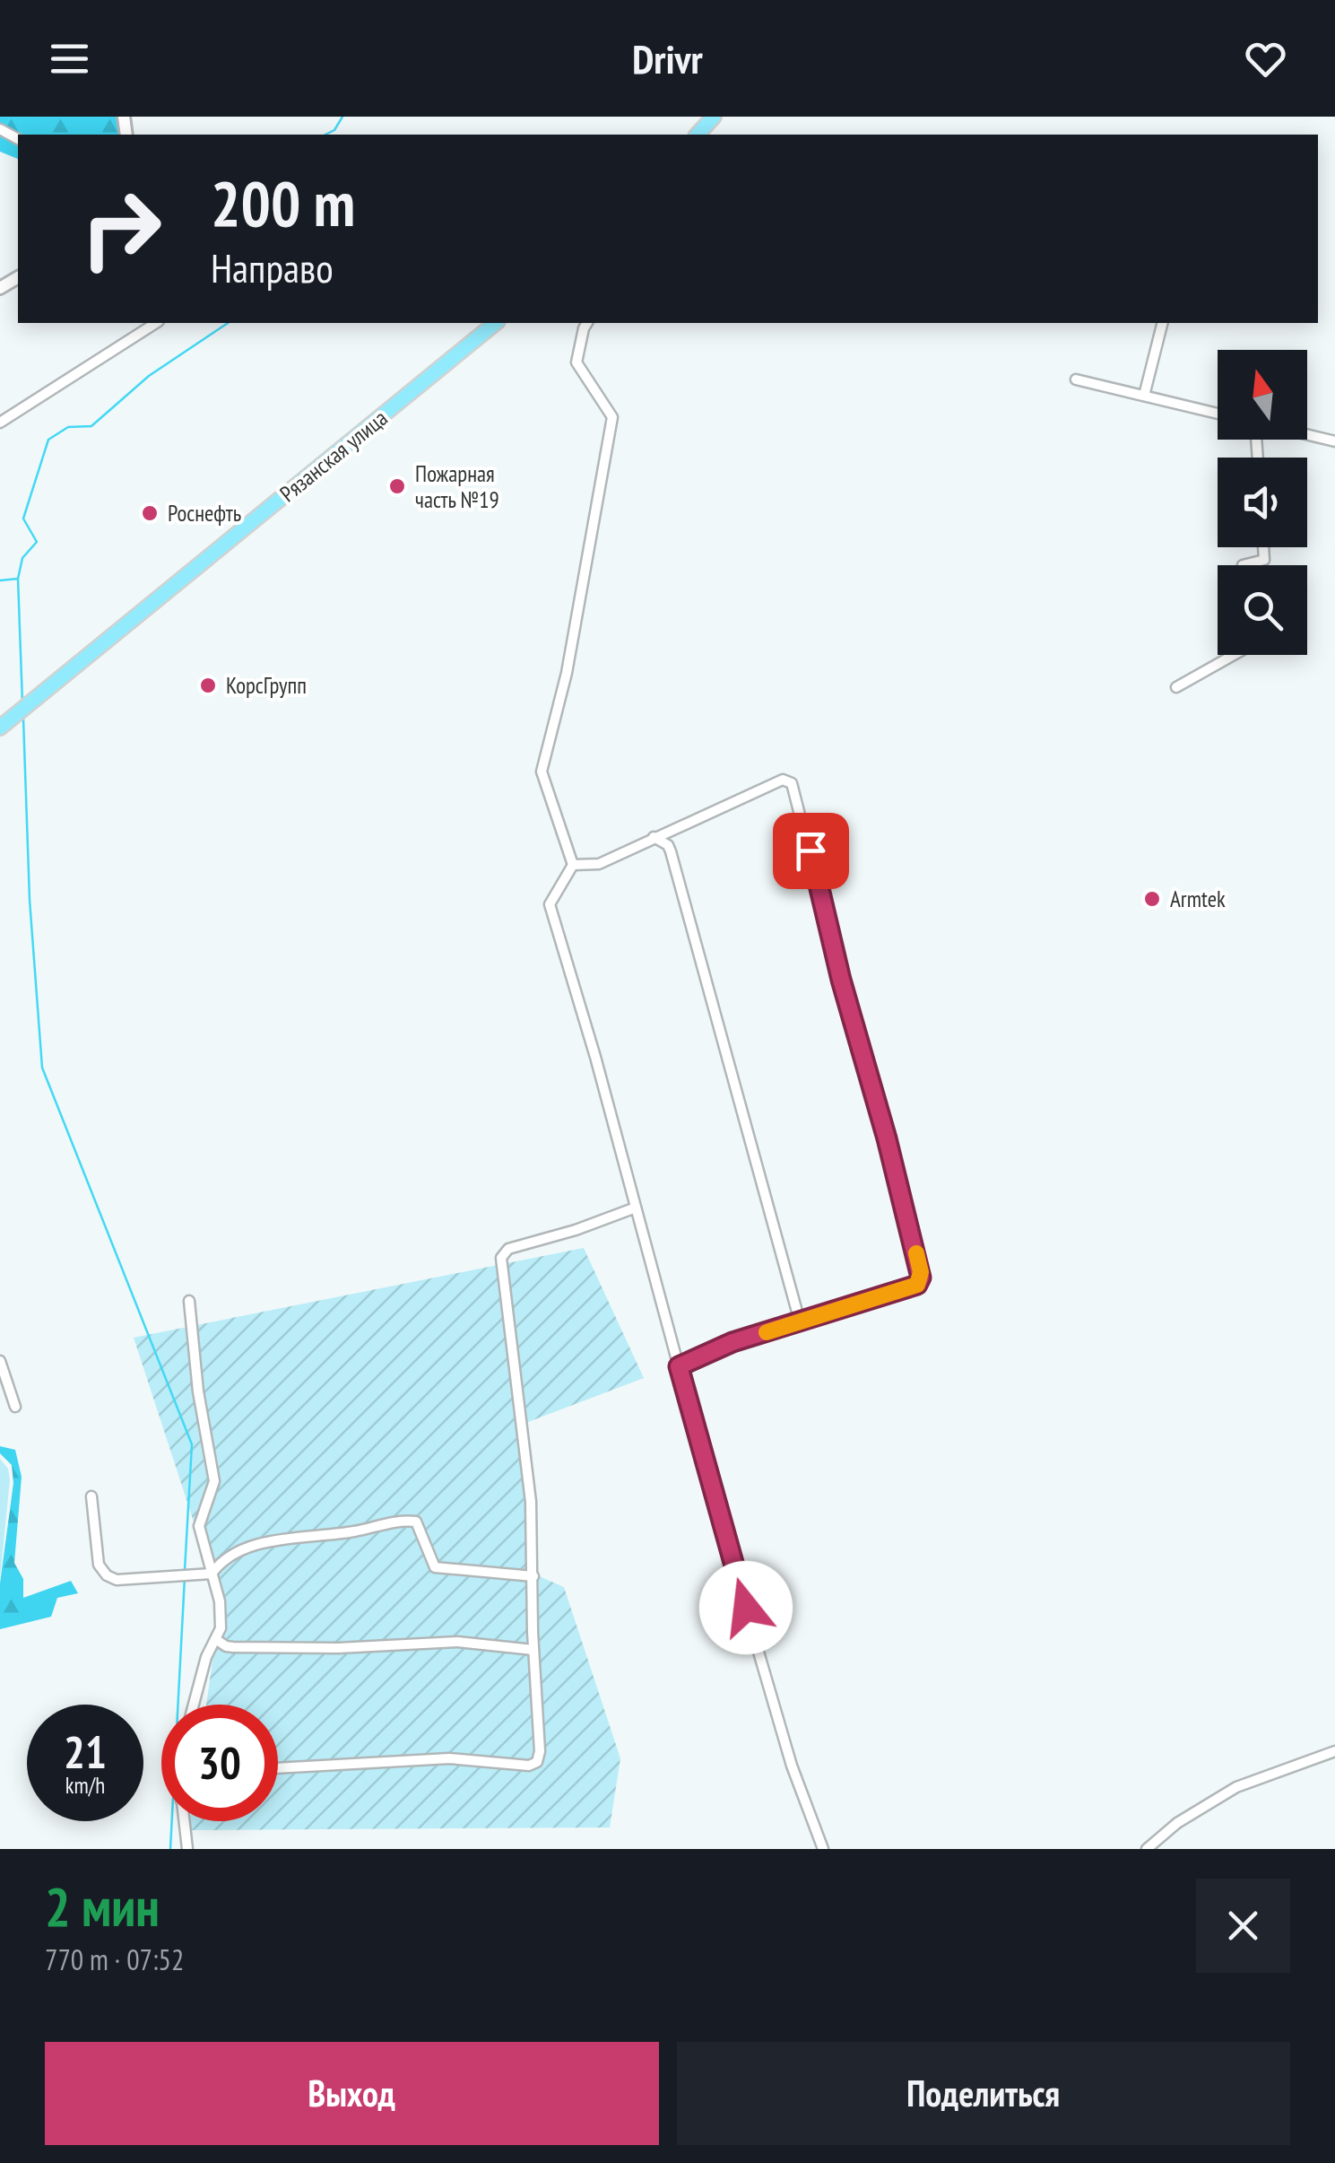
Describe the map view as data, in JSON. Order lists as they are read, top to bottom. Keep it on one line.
{"streets":{"main road":["Рязанская улица"]},"places":["Пожарная часть №19","Роснефть","КорсГрупп","Armtek"],"north":"top","page":{"header":"Drivr","turn":["200 m","Направо"],"speed":"21 km/h","limit":"30","heading":["2 мин","770 m · 07:52"],"buttons":["Выход","Поделиться"]}}
